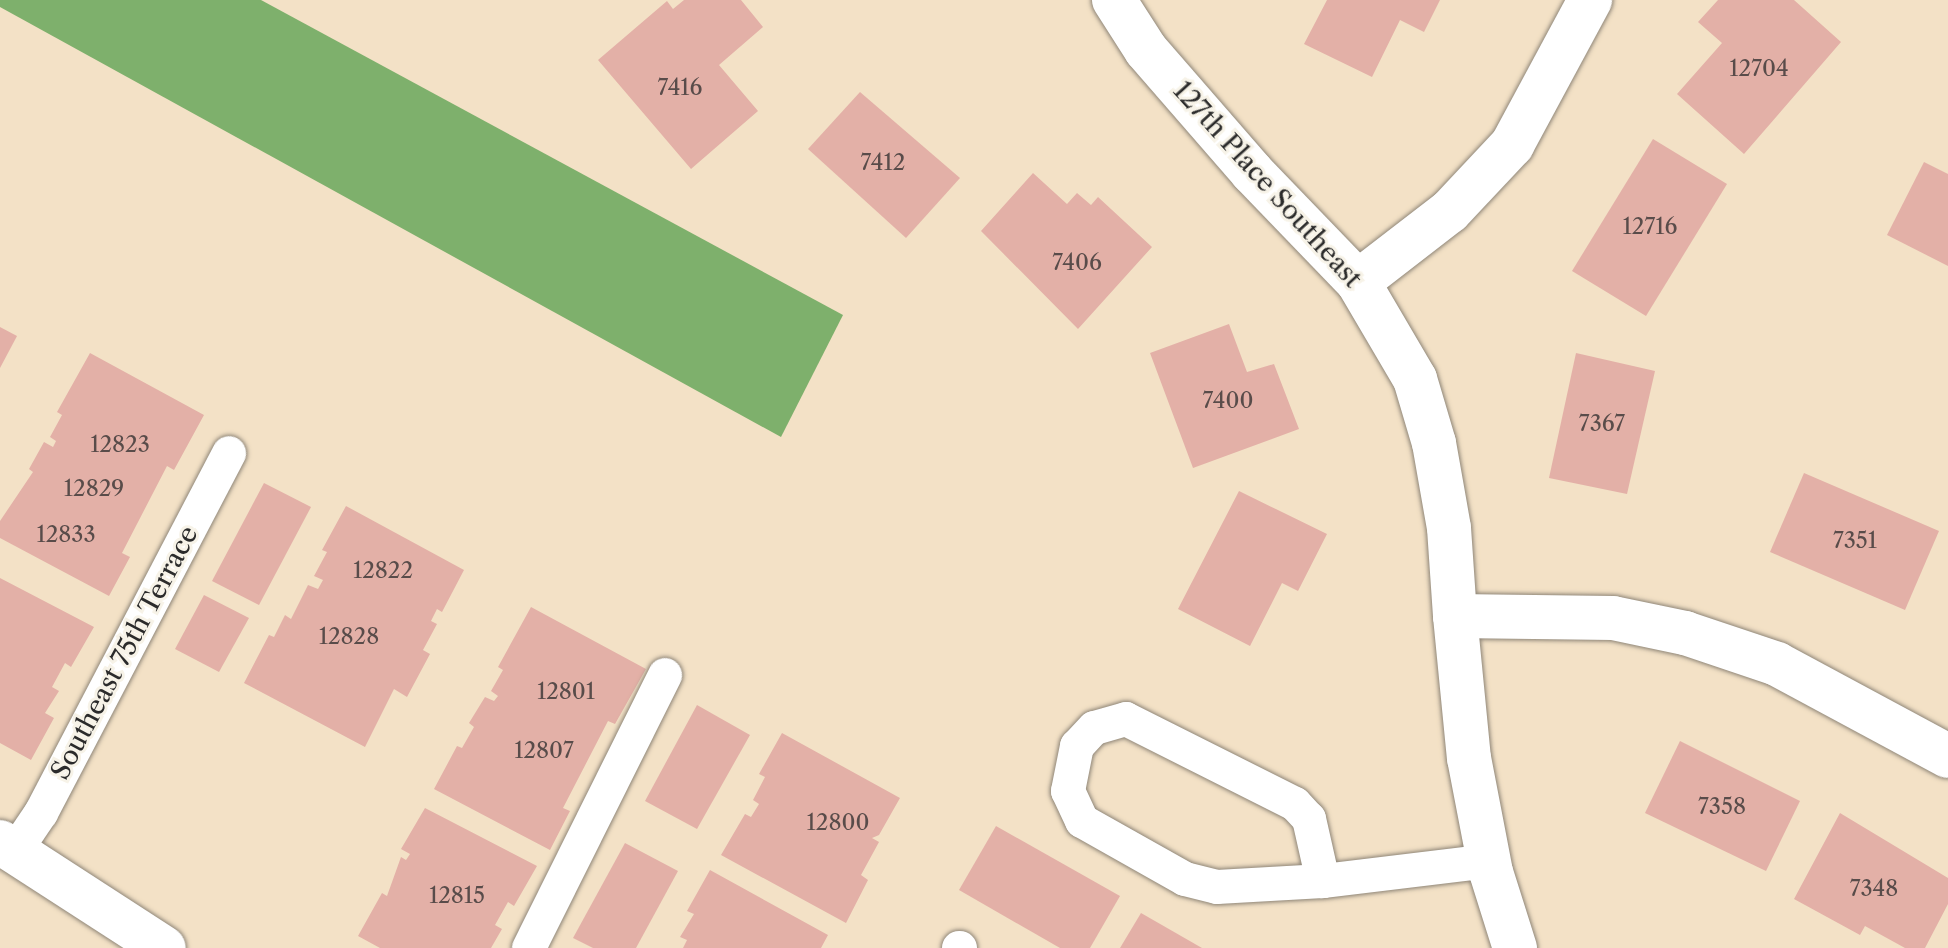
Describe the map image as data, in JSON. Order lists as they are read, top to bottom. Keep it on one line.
{"streets":{"street":["127th Place Southeast"],"lane":["Southeast 75th Terrace"]},"house_numbers":["12704","7416","7412","12716","7406","7400","7367","12823","12829","12833","7351","12822","12828","12801","12807","7358","12800","7348","12815"]}
